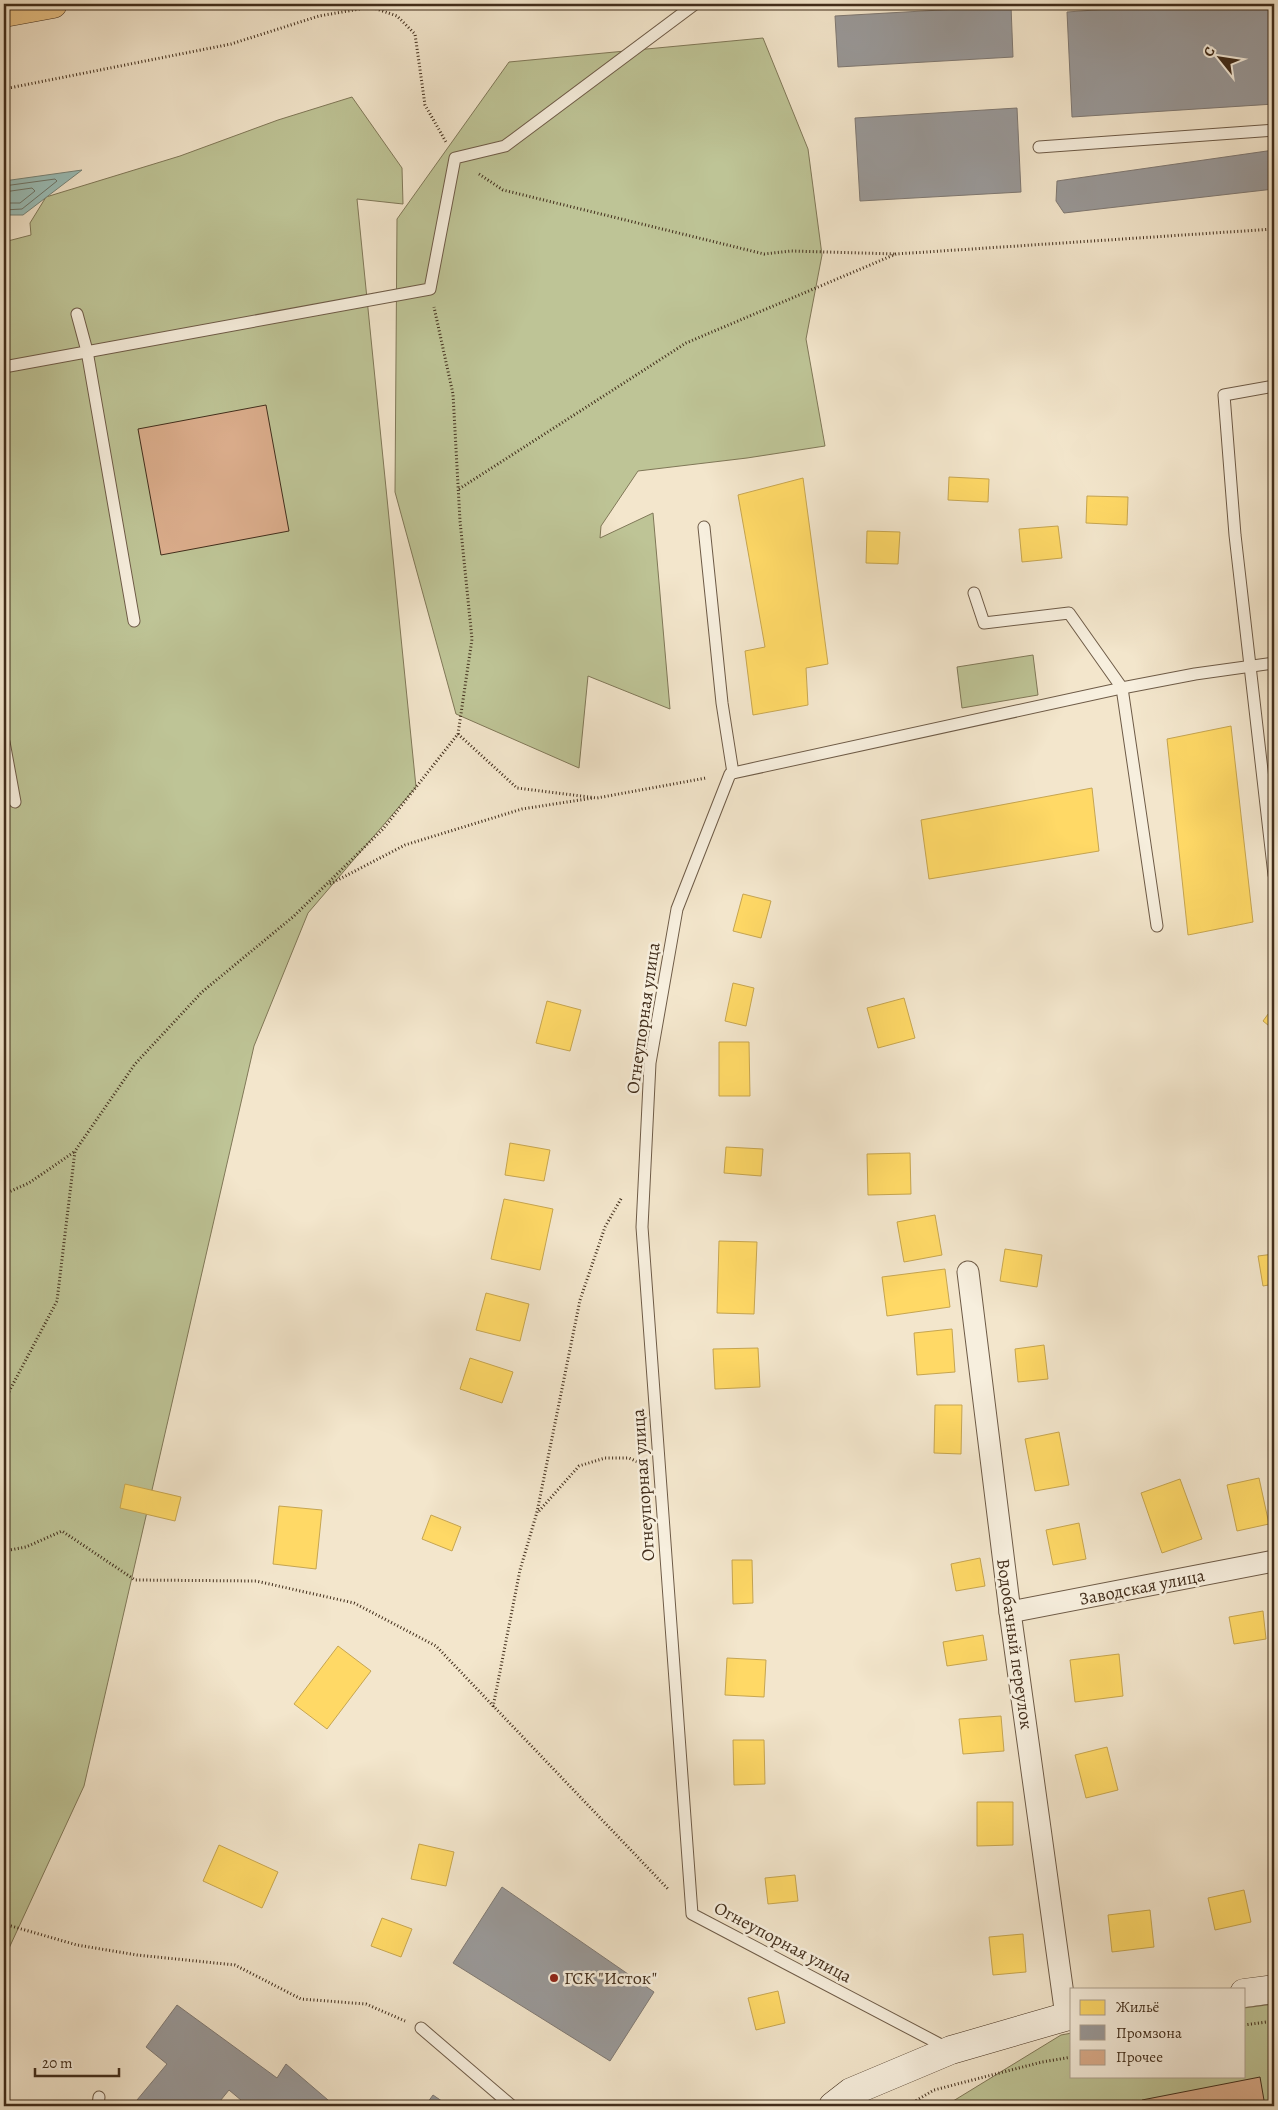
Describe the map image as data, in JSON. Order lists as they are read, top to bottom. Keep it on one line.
{"streets":{"street":["Заводская улица","Водобачный переулок"],"lane":["Огнеупорная улица"]},"crossings":[["Заводская улица","Водобачный переулок"]],"places":["ГСК \"Исток\""],"legend":["Жильё","Промзона","Прочее"],"scale_bar":"20 m","north":"top left"}
